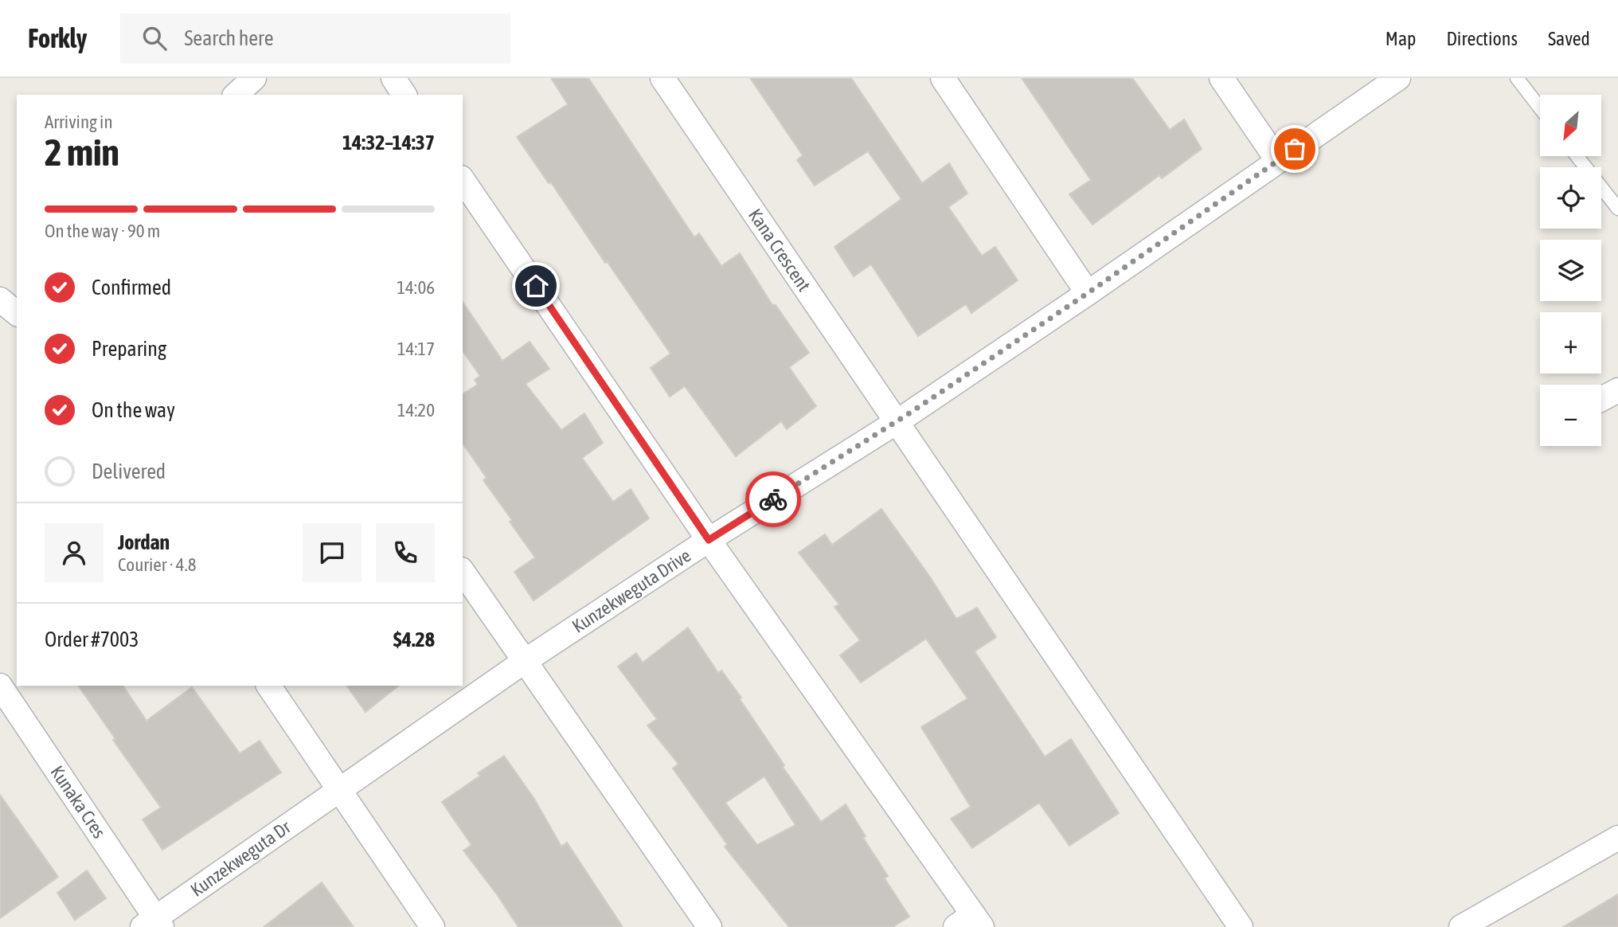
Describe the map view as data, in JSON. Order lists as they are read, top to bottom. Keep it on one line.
{"streets":{"street":["Kana Crescent","Kunzekweguta Drive","Kunaka Cres","Kunzekweguta Dr"]},"crossings":[["Kana Crescent","Kunzekweguta Drive"],["Kunzekweguta Drive","Kunzekweguta Dr"],["Kunaka Cres","Kunzekweguta Dr"]],"north":"bottom left","page":{"header":"Forkly","search":"Search here","nav":["Map","Directions","Saved"],"map_buttons":["+","−"],"heading":["2 min","Arriving in","14:32–14:37"],"panel":["Jordan","Courier · 4.8","Order #7003","$4.28"],"bar":"On the way · 90 m","list":[["Confirmed","14:06"],["Preparing","14:17"],["On the way","14:20"],"Delivered"]}}
